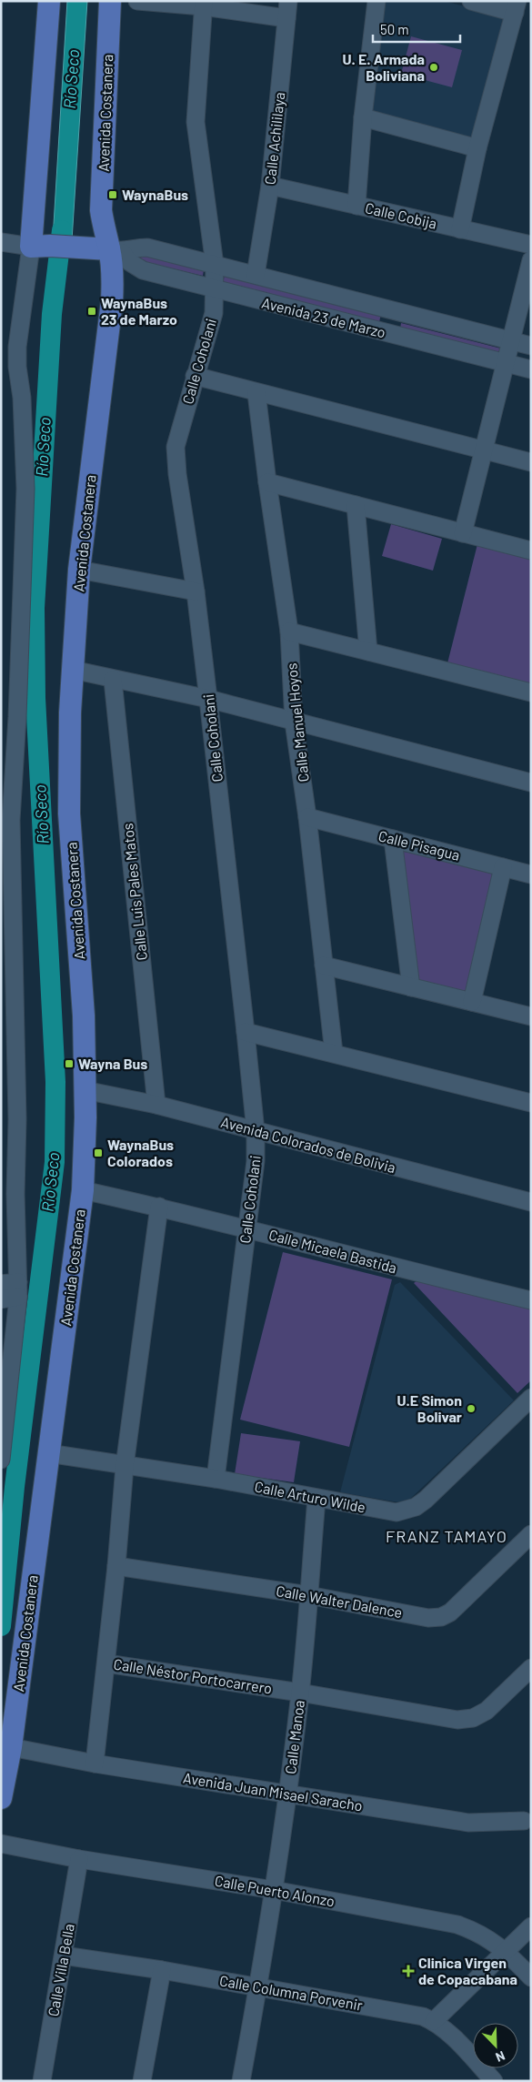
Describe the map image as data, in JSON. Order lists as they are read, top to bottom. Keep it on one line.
{"streets":{"main road":["Avenida Costanera"],"street":["Calle Achililaya","Calle Cobija","Avenida 23 de Marzo","Calle Coholani","Calle Manuel Hoyos","Calle Pisagua","Calle Luis Pales Matos","Avenida Colorados de Bolivia","Calle Micaela Bastida","Calle Arturo Wilde","Calle Walter Dalence","Calle Néstor Portocarrero","Calle Manoa","Avenida Juan Misael Saracho","Calle Puerto Alonzo","Calle Villa Bella","Calle Columna Porvenir"]},"crossings":[["Avenida Costanera","Avenida 23 de Marzo"],["Avenida Costanera","Avenida Colorados de Bolivia"],["Avenida Costanera","Calle Micaela Bastida"],["Avenida Costanera","Calle Arturo Wilde"],["Avenida Costanera","Avenida Juan Misael Saracho"],["Calle Achililaya","Calle Cobija"],["Calle Achililaya","Avenida 23 de Marzo"],["Avenida 23 de Marzo","Calle Coholani"],["Calle Coholani","Avenida Colorados de Bolivia"],["Calle Coholani","Calle Micaela Bastida"],["Calle Coholani","Calle Arturo Wilde"],["Calle Manuel Hoyos","Calle Pisagua"],["Calle Luis Pales Matos","Avenida Colorados de Bolivia"],["Calle Arturo Wilde","Calle Manoa"],["Calle Walter Dalence","Calle Manoa"],["Calle Néstor Portocarrero","Calle Manoa"],["Calle Manoa","Avenida Juan Misael Saracho"],["Calle Manoa","Calle Puerto Alonzo"],["Calle Manoa","Calle Columna Porvenir"],["Calle Puerto Alonzo","Calle Villa Bella"],["Calle Villa Bella","Calle Columna Porvenir"]],"districts":["FRANZ TAMAYO"],"water":["Río Seco"],"places":{"other":["U. E. Armada Boliviana","U.E Simon Bolivar"],"transit":["WaynaBus","WaynaBus 23 de Marzo","Wayna Bus","WaynaBus Colorados"],"health":["Clinica Virgen de Copacabana"]},"scale_bar":"50 m","north":"bottom right"}
